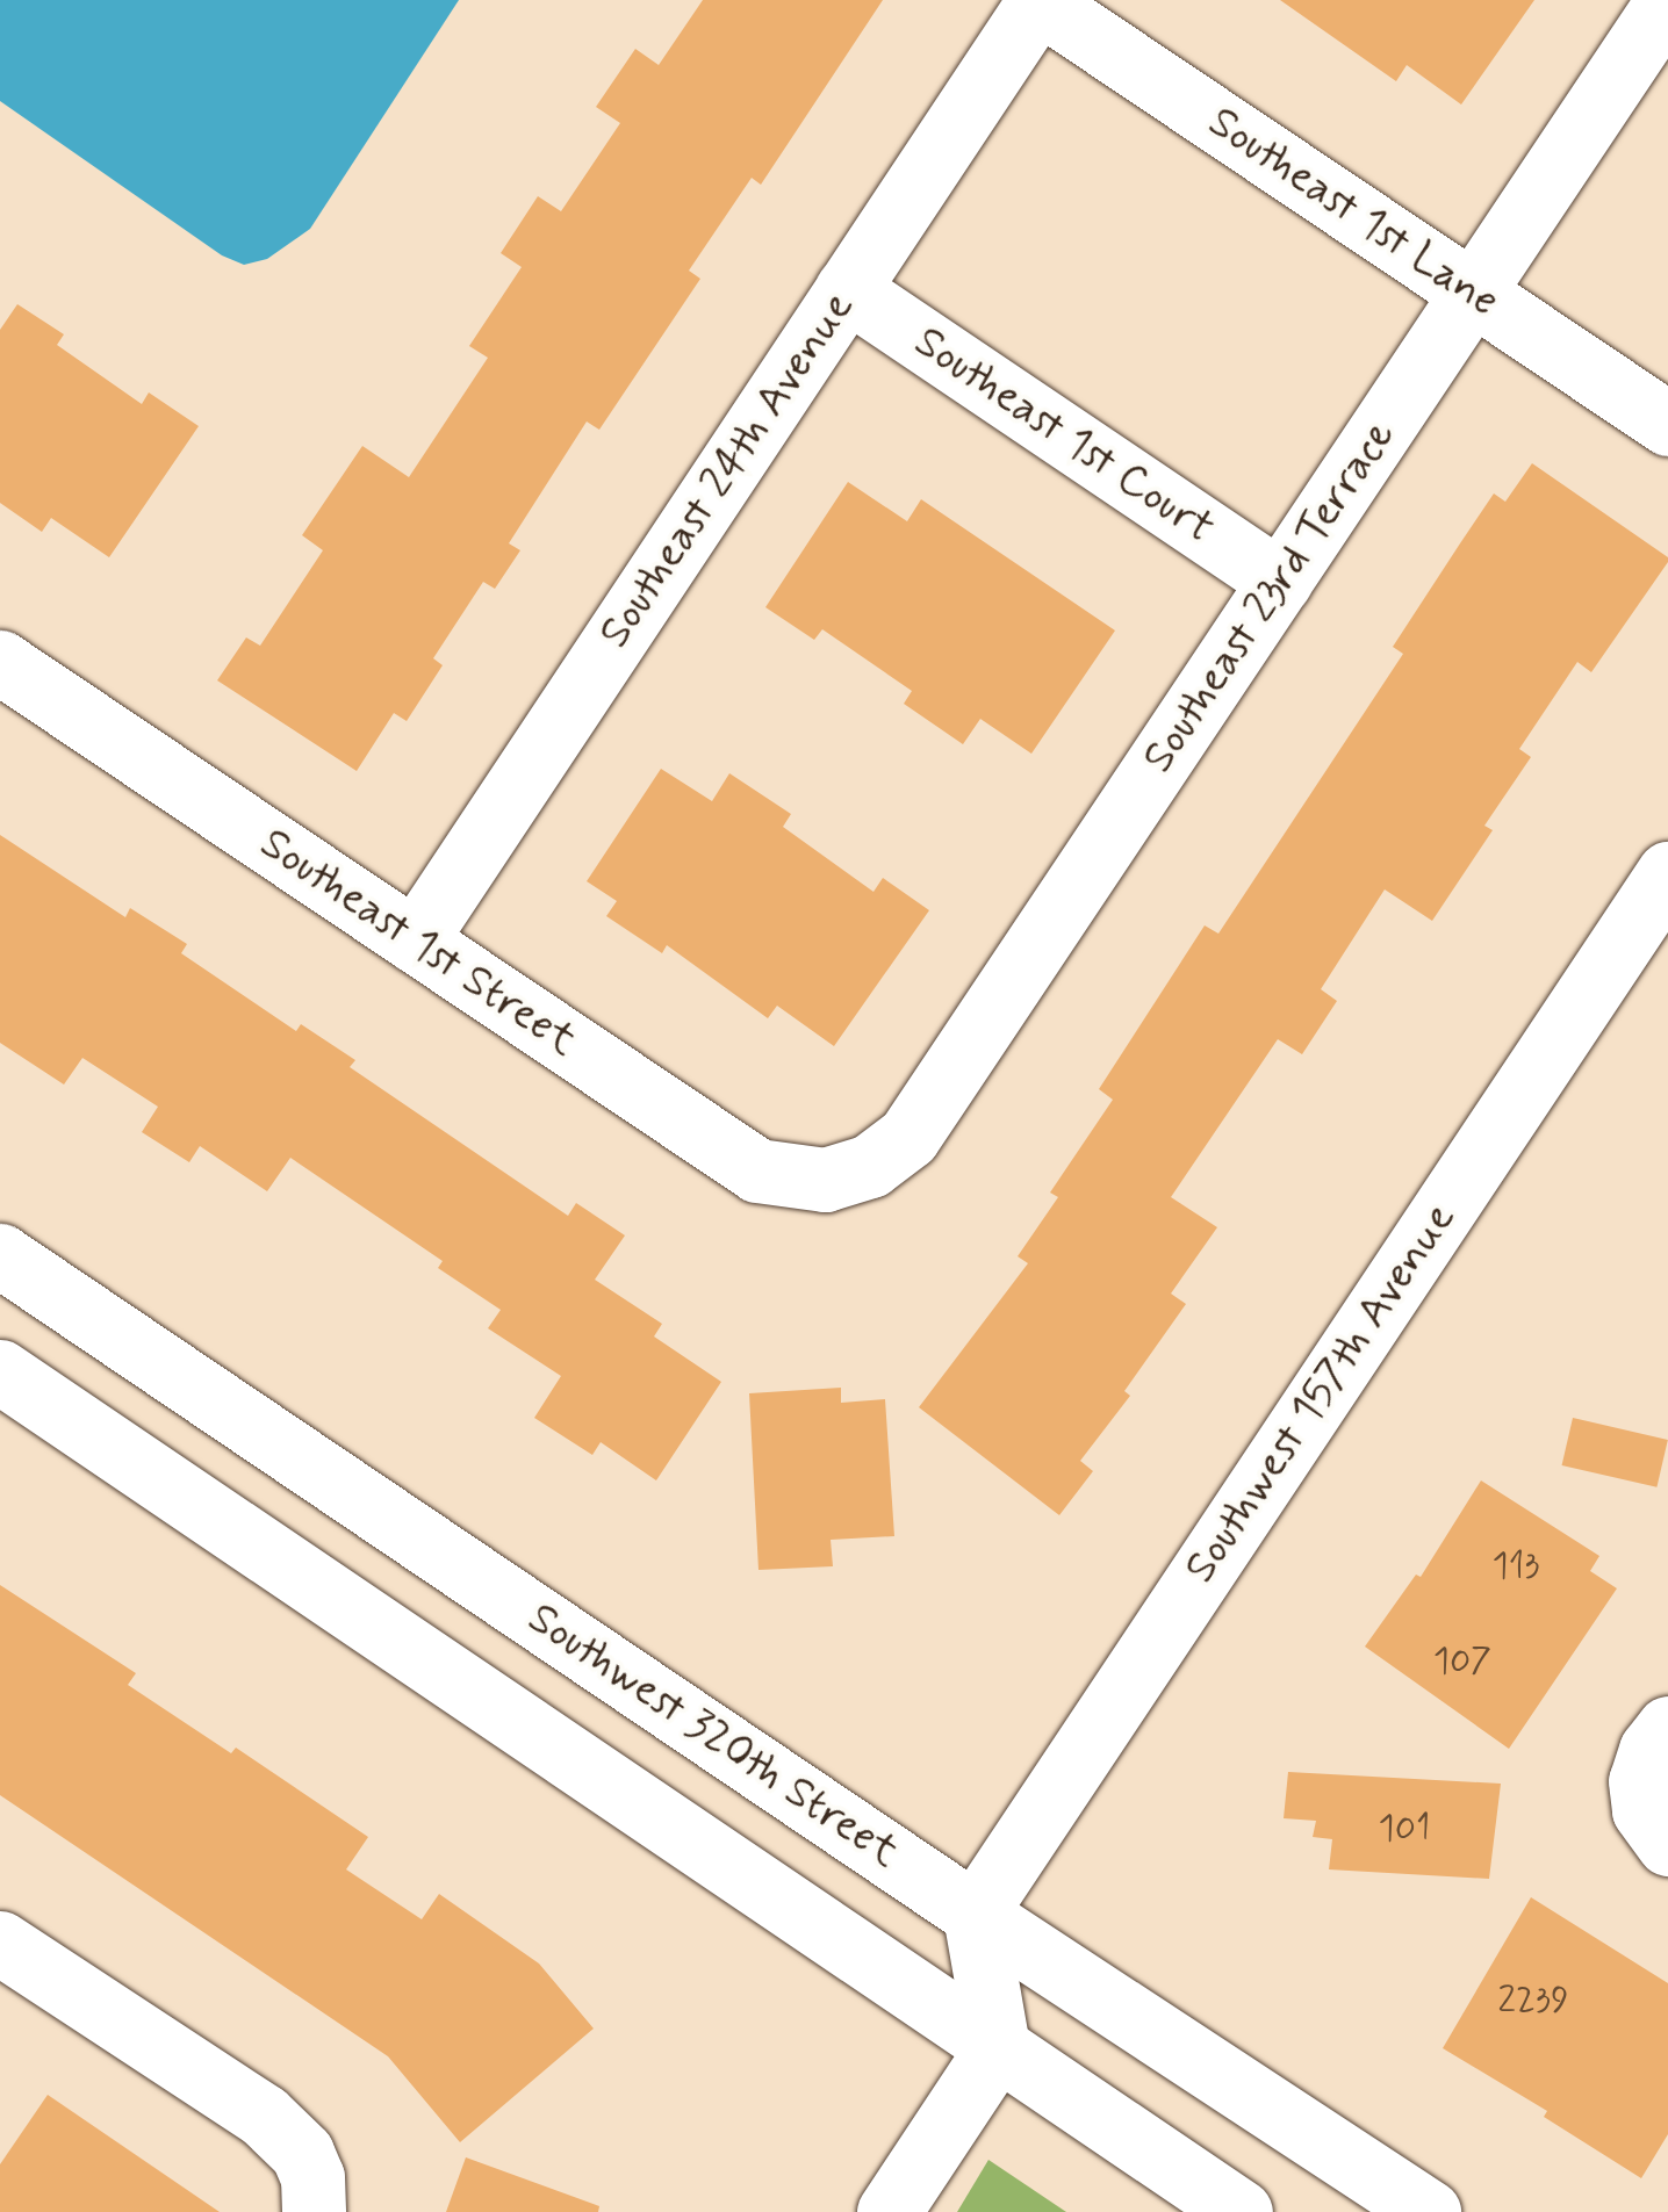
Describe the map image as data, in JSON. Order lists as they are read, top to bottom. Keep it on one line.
{"streets":{"street":["Southeast 1st Lane","Southeast 1st Court","Southeast 24th Avenue","Southeast 23rd Terrace","Southeast 1st Street","Southwest 157th Avenue","Southwest 320th Street"]},"crossings":[["Southeast 1st Lane","Southeast 24th Avenue"],["Southeast 1st Lane","Southeast 23rd Terrace"],["Southeast 1st Court","Southeast 24th Avenue"],["Southeast 1st Court","Southeast 23rd Terrace"],["Southeast 24th Avenue","Southeast 1st Street"],["Southeast 23rd Terrace","Southeast 1st Street"],["Southwest 157th Avenue","Southwest 320th Street"]],"house_numbers":["113","107","101","2239"]}
